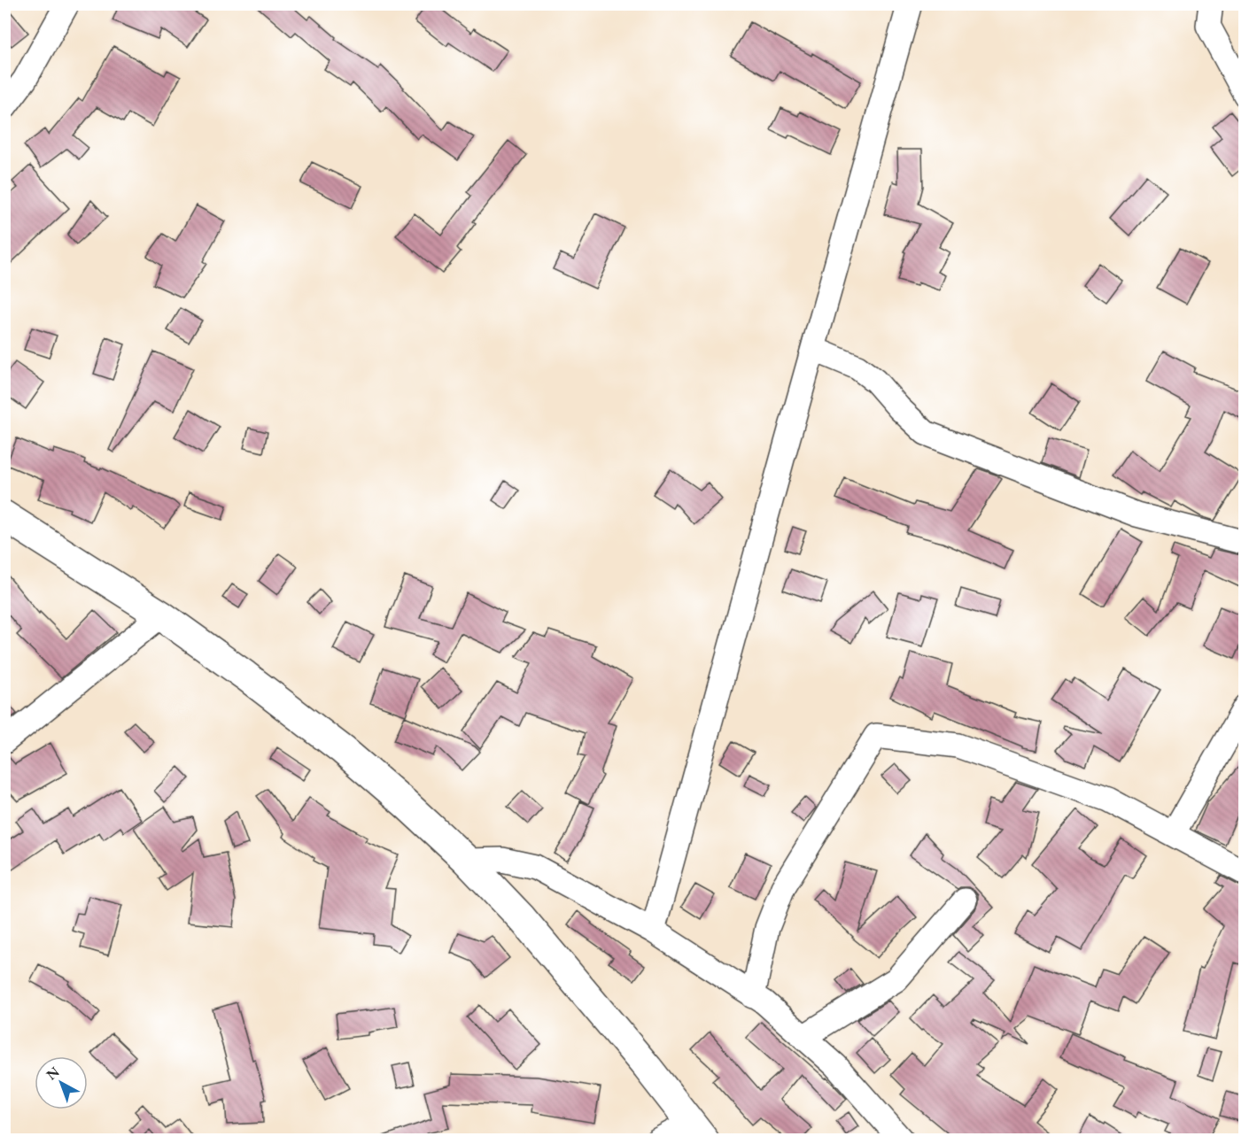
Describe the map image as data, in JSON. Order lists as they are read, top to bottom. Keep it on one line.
{"north":"top left"}
